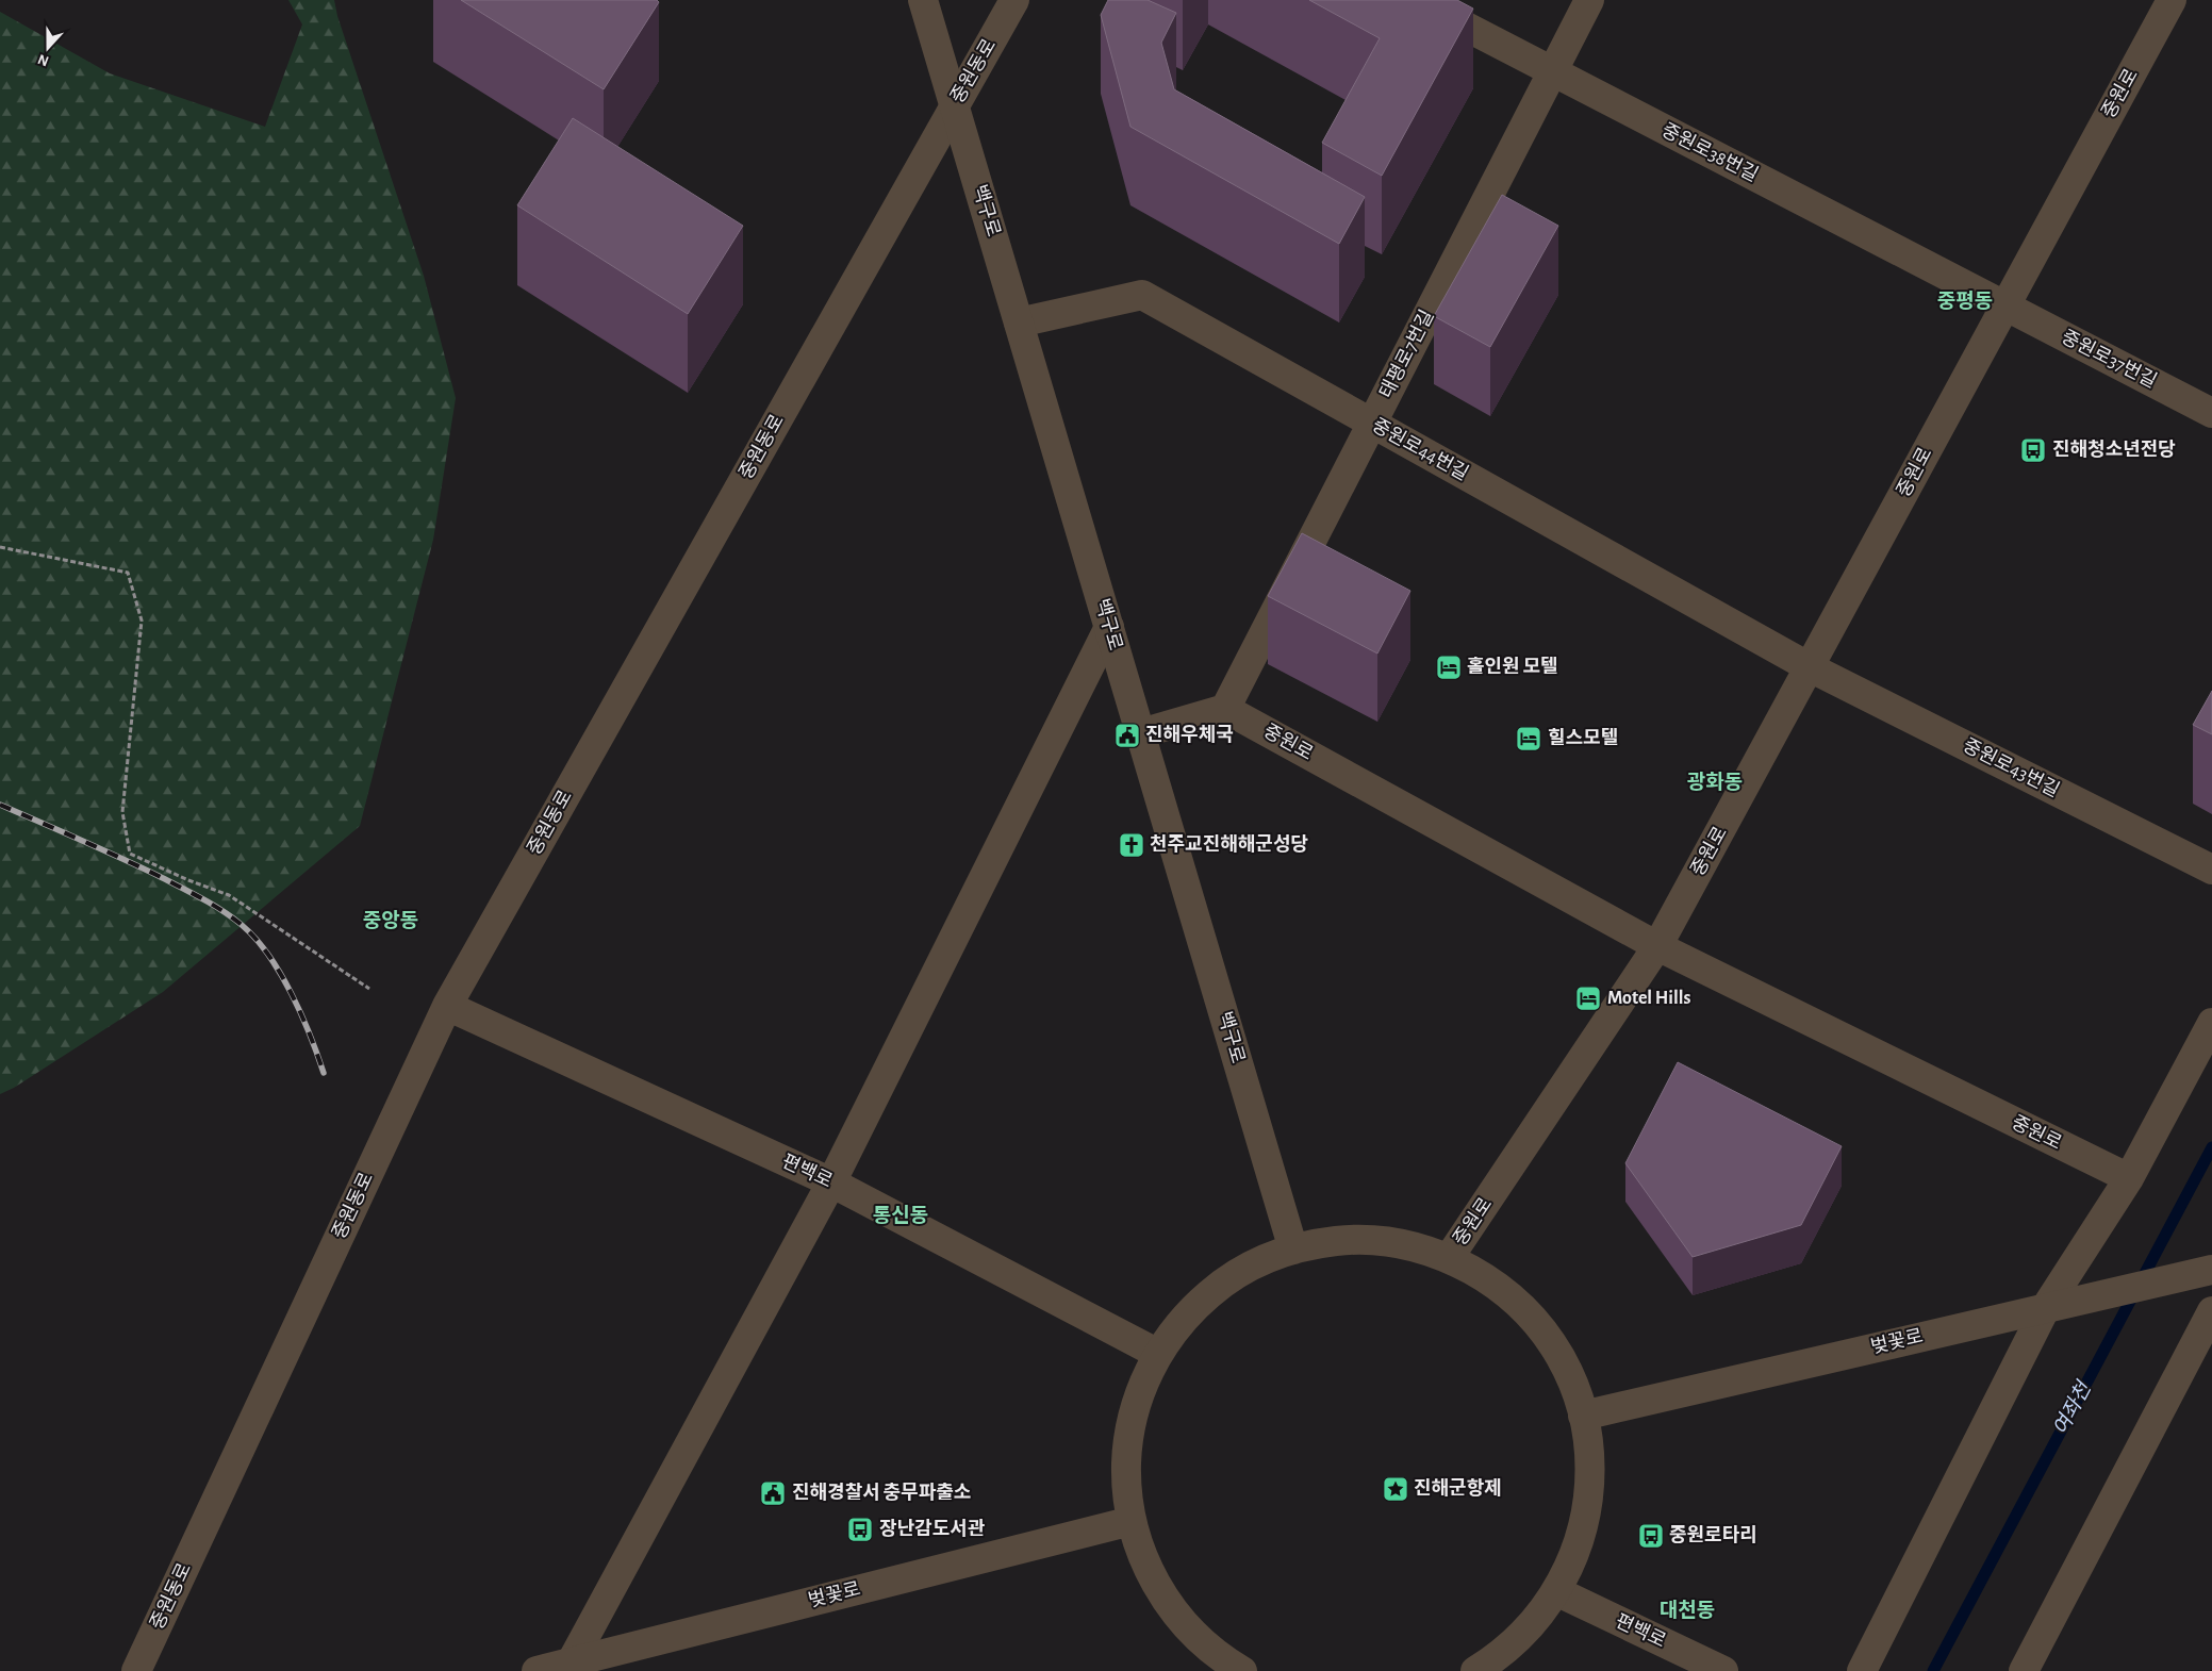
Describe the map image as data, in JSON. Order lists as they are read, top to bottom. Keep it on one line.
{"streets":{"street":["중원동로","중원로","중원로38번길","백구로","태평로7번길","중원로37번길","중원로44번길","중원로43번길","편백로","벚꽃로"]},"crossings":[["중원동로","백구로"],["중원동로","편백로"],["중원로","중원로38번길"],["중원로","태평로7번길"],["중원로","중원로37번길"],["중원로","중원로44번길"],["중원로","중원로43번길"],["중원로38번길","태평로7번길"],["중원로38번길","중원로37번길"],["백구로","중원로44번길"],["태평로7번길","중원로44번길"],["중원로44번길","중원로43번길"]],"districts":["중평동","광화동","중앙동","통신동","대천동"],"water":["여좌천"],"places":{"bus stop":["진해청소년전당","장난감도서관","중원로타리"],"hotel":["홀인원 모텔","힐스모텔","Motel Hills"],"public building":["진해우체국","진해경찰서 충무파출소"],"church":["천주교진해해군성당"],"place":["진해군항제"]},"north":"bottom"}
